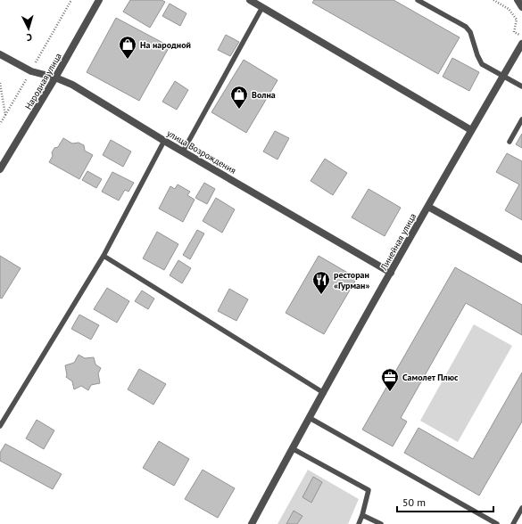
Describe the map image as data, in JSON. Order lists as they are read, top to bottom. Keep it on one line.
{"streets":{"street":["Народная улица","улица Возрождения","Линейная улица"]},"crossings":[["Народная улица","улица Возрождения"],["улица Возрождения","Линейная улица"]],"places":{"shop":["На народной","Волна"],"restaurant":["ресторан «Гурман»"],"office":["Самолет Плюс"]},"scale_bar":"50 m","north":"bottom"}
